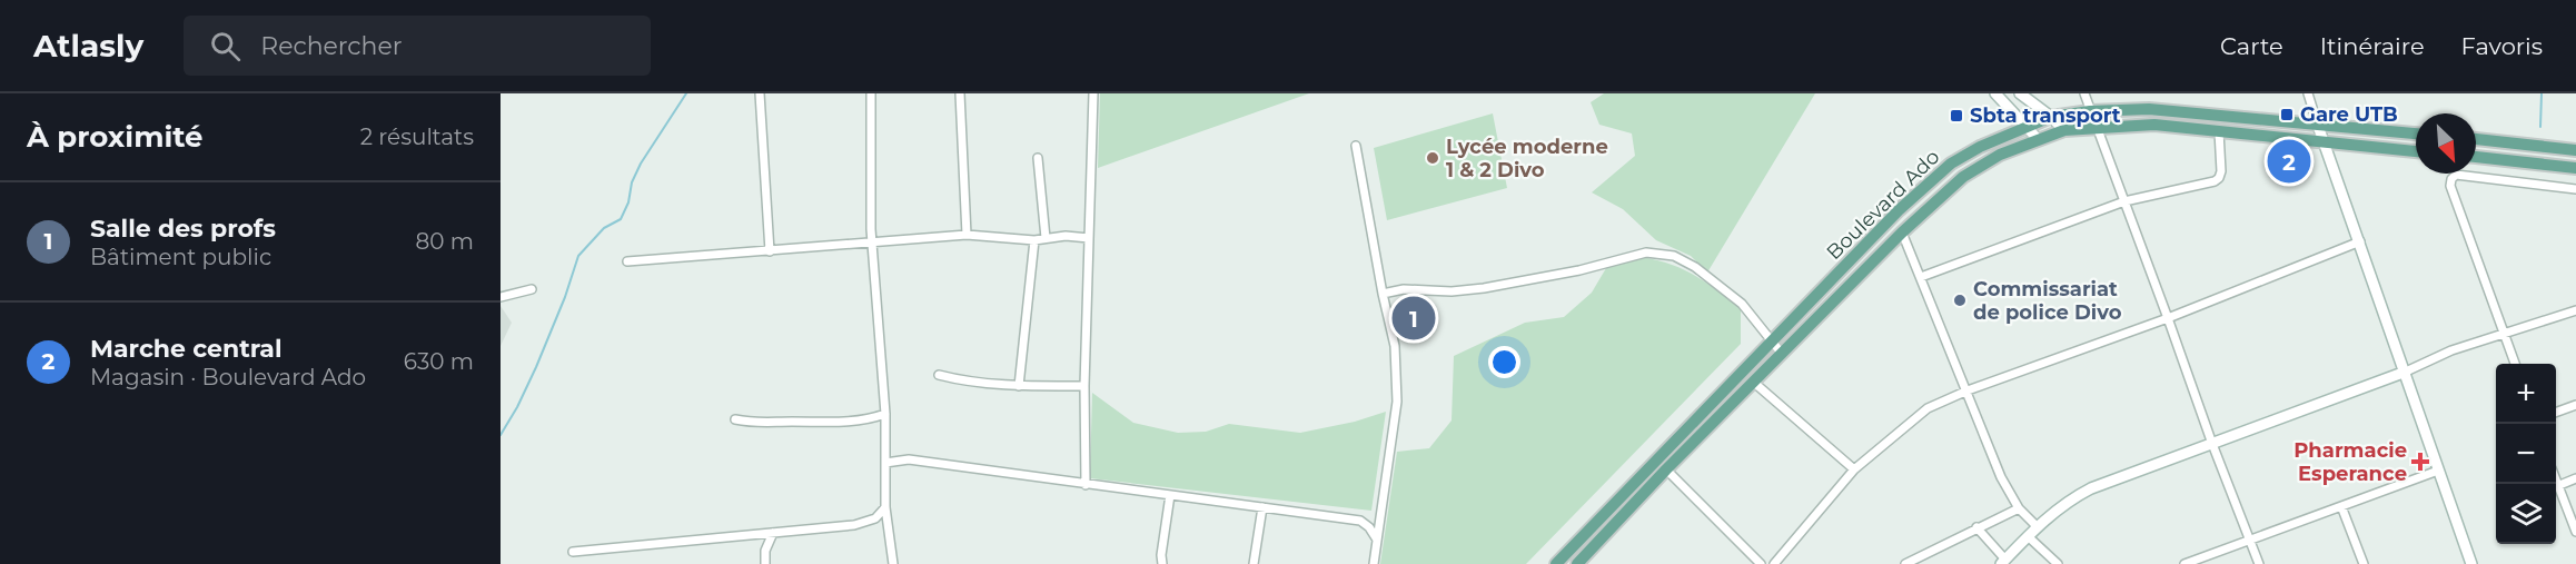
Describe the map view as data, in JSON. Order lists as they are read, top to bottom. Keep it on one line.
{"streets":{"main road":["Boulevard Ado"]},"places":{"transit":["Gare UTB","Sbta transport"],"other":["Lycée moderne 1 & 2 Divo","Commissariat de police Divo"],"health":["Pharmacie Esperance"]},"north":"bottom right","page":{"header":"Atlasly","search":"Rechercher","nav":["Carte","Itinéraire","Favoris"],"heading":["À proximité","2 résultats"],"pins":["2","1"],"list":[{"mark":"1","name":"Salle des profs","note":"Bâtiment public","value":"80 m"},{"mark":"2","name":"Marche central","note":"Magasin · Boulevard Ado","value":"630 m"}],"map_buttons":["+","−"]}}
